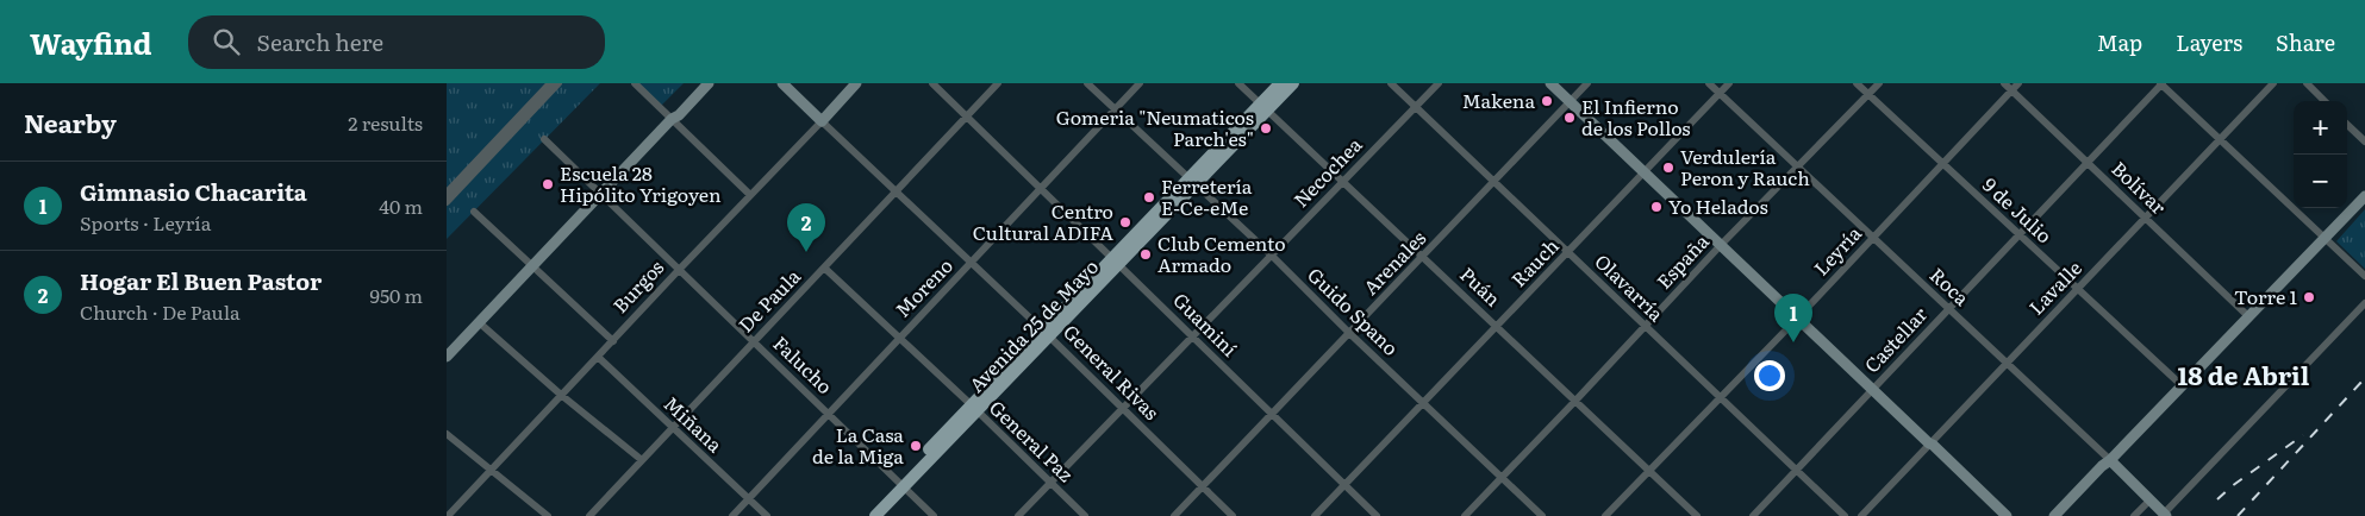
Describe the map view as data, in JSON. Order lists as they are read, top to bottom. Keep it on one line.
{"streets":{"main road":["Burgos","Roca","Avenida 25 de Mayo","General Rivas"],"street":["Necochea","Bolívar","9 de Julio","Leyría","España","Arenales","Rauch","Puán","Moreno","Olavarría","Lavalle","De Paula","Guido Spano","Guaminí","Castellar","Falucho","Miñana","General Paz"]},"crossings":[["Necochea","Puán"],["Necochea","Olavarría"],["Necochea","Guido Spano"],["Necochea","Guaminí"],["Necochea","General Rivas"],["Necochea","General Paz"],["Bolívar","Leyría"],["Bolívar","Lavalle"],["Bolívar","Castellar"],["9 de Julio","Leyría"],["9 de Julio","España"],["9 de Julio","Lavalle"],["9 de Julio","Castellar"],["Leyría","Puán"],["Leyría","Roca"],["Leyría","Olavarría"],["España","Puán"],["España","Roca"],["España","Olavarría"],["España","Guido Spano"],["Arenales","Puán"],["Arenales","Olavarría"],["Arenales","Guido Spano"],["Arenales","Guaminí"],["Arenales","General Rivas"],["Rauch","Puán"],["Rauch","Roca"],["Rauch","Olavarría"],["Rauch","Guido Spano"],["Rauch","Guaminí"],["Burgos","Falucho"],["Burgos","General Rivas"],["Burgos","Miñana"],["Puán","Avenida 25 de Mayo"],["Roca","Lavalle"],["Roca","Castellar"],["Moreno","Guido Spano"],["Moreno","Guaminí"],["Moreno","Falucho"],["Moreno","General Rivas"],["Moreno","Miñana"],["Moreno","General Paz"],["Olavarría","Castellar"],["De Paula","Guaminí"],["De Paula","Falucho"],["De Paula","General Rivas"],["De Paula","Miñana"],["De Paula","General Paz"],["Guido Spano","Avenida 25 de Mayo"],["Guaminí","Avenida 25 de Mayo"],["Avenida 25 de Mayo","Falucho"],["Avenida 25 de Mayo","General Rivas"],["Avenida 25 de Mayo","General Paz"]],"districts":["18 de Abril"],"places":["Makena","El Infierno de los Pollos","Gomeria \"Neumaticos Parch'es\"","Verdulería Peron y Rauch","Escuela 28 Hipólito Yrigoyen","Ferretería E-Ce-eMe","Yo Helados","Centro Cultural ADIFA","Club Cemento Armado","Torre 1","La Casa de la Miga"],"page":{"header":"Wayfind","search":"Search here","nav":["Map","Layers","Share"],"heading":["Nearby","2 results"],"map_buttons":["+","−"],"list":[{"mark":"1","name":"Gimnasio Chacarita","note":"Sports · Leyría","value":"40 m"},{"mark":"2","name":"Hogar El Buen Pastor","note":"Church · De Paula","value":"950 m"}],"pins":["2","1"]}}
